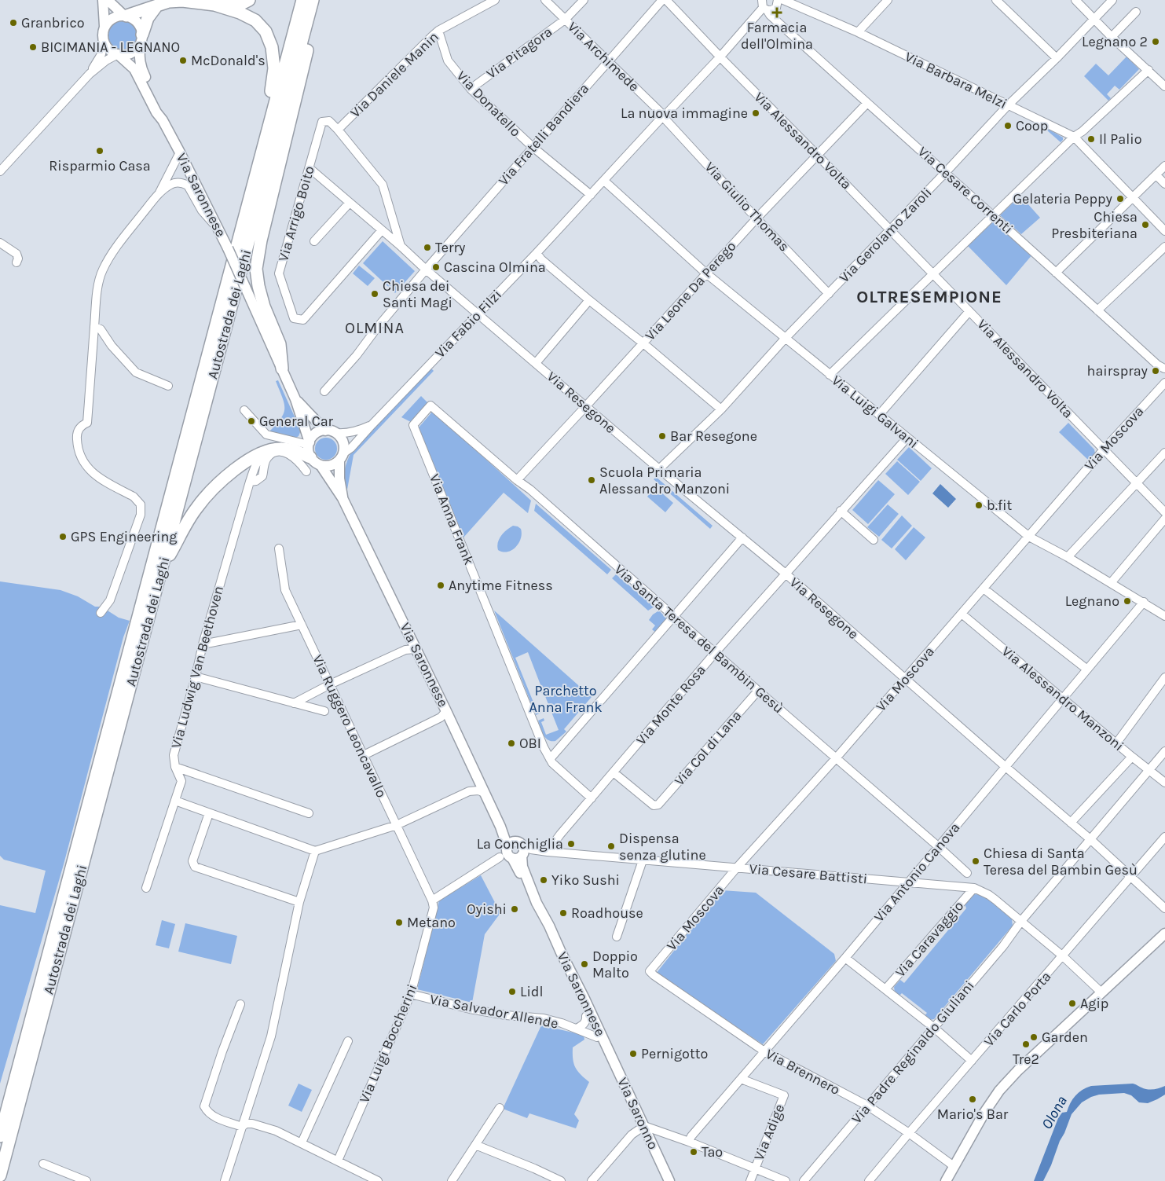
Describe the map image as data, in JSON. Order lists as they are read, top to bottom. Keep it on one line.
{"streets":{"highway":["Autostrada dei Laghi"],"main road":["Via Saronnese","Via Saronno"],"street":["Via Pitagora","Via Archimede","Via Daniele Manin","Via Barbara Melzi","Via Donatello","Via Fratelli Bandiera","Via Alessandro Volta","Via Cesare Correnti","Via Giulio Thomas","Via Arrigo Boito","Via Gerolamo Zaroli","Via Leone Da Perego","Via Fabio Filzi","Via Resegone","Via Luigi Galvani","Via Moscova","Via Anna Frank","Via Santa Teresa del Bambin Gesù","Via Ludwig Van Beethoven","Via Alessandro Manzoni","Via Monte Rosa","Via Ruggero Leoncavallo","Via Col di Lana","Via Antonio Canova","Via Cesare Battisti","Via Caravaggio","Via Carlo Porta","Via Salvador Allende","Via Luigi Boccherini","Via Padre Reginaldo Giuliani","Via Brennero","Via Adige"]},"crossings":[["Via Pitagora","Via Archimede"],["Via Pitagora","Via Donatello"],["Via Archimede","Via Fratelli Bandiera"],["Via Archimede","Via Giulio Thomas"],["Via Archimede","Via Fabio Filzi"],["Via Daniele Manin","Via Donatello"],["Via Daniele Manin","Via Arrigo Boito"],["Via Barbara Melzi","Via Gerolamo Zaroli"],["Via Donatello","Via Fratelli Bandiera"],["Via Donatello","Via Fabio Filzi"],["Via Fratelli Bandiera","Via Resegone"],["Via Alessandro Volta","Via Gerolamo Zaroli"],["Via Alessandro Volta","Via Leone Da Perego"],["Via Alessandro Volta","Via Fabio Filzi"],["Via Alessandro Volta","Via Moscova"],["Via Cesare Correnti","Via Gerolamo Zaroli"],["Via Cesare Correnti","Via Leone Da Perego"],["Via Cesare Correnti","Via Fabio Filzi"],["Via Saronnese","Via Fabio Filzi"],["Via Saronnese","Via Cesare Battisti"],["Via Saronnese","Via Salvador Allende"],["Via Saronnese","Via Saronno"],["Via Giulio Thomas","Via Gerolamo Zaroli"],["Via Giulio Thomas","Via Leone Da Perego"],["Via Giulio Thomas","Via Fabio Filzi"],["Via Arrigo Boito","Via Resegone"],["Via Gerolamo Zaroli","Via Resegone"],["Via Gerolamo Zaroli","Via Luigi Galvani"],["Via Leone Da Perego","Via Resegone"],["Via Leone Da Perego","Via Luigi Galvani"],["Via Leone Da Perego","Via Santa Teresa del Bambin Gesù"],["Via Fabio Filzi","Via Resegone"],["Via Fabio Filzi","Via Luigi Galvani"],["Via Resegone","Via Moscova"],["Via Resegone","Via Monte Rosa"],["Via Resegone","Via Antonio Canova"],["Via Resegone","Via Carlo Porta"],["Via Resegone","Via Padre Reginaldo Giuliani"],["Via Luigi Galvani","Via Moscova"],["Via Luigi Galvani","Via Monte Rosa"],["Via Luigi Galvani","Via Antonio Canova"],["Via Moscova","Via Santa Teresa del Bambin Gesù"],["Via Moscova","Via Alessandro Manzoni"],["Via Moscova","Via Cesare Battisti"],["Via Moscova","Via Brennero"],["Via Anna Frank","Via Santa Teresa del Bambin Gesù"],["Via Anna Frank","Via Monte Rosa"],["Via Santa Teresa del Bambin Gesù","Via Monte Rosa"],["Via Santa Teresa del Bambin Gesù","Via Col di Lana"],["Via Santa Teresa del Bambin Gesù","Via Antonio Canova"],["Via Alessandro Manzoni","Via Antonio Canova"],["Via Alessandro Manzoni","Via Padre Reginaldo Giuliani"],["Via Monte Rosa","Via Col di Lana"],["Via Monte Rosa","Via Cesare Battisti"],["Via Ruggero Leoncavallo","Via Luigi Boccherini"],["Via Antonio Canova","Via Cesare Battisti"],["Via Antonio Canova","Via Brennero"],["Via Antonio Canova","Via Adige"],["Via Cesare Battisti","Via Caravaggio"],["Via Carlo Porta","Via Brennero"],["Via Salvador Allende","Via Luigi Boccherini"],["Via Padre Reginaldo Giuliani","Via Brennero"]],"districts":["OLTRESEMPIONE","OLMINA"],"water":["Olona"],"parks":["Parchetto Anna Frank"],"places":{"health":["Farmacia dell'Olmina"],"other":["Granbrico","Legnano 2","BICIMANIA - LEGNANO","McDonald's","La nuova immagine","Coop","Il Palio","Risparmio Casa","Gelateria Peppy","Chiesa Presbiteriana","Terry","Cascina Olmina","Chiesa dei Santi Magi","hairspray","General Car","Bar Resegone","Scuola Primaria Alessandro Manzoni","b.fit","GPS Engineering","Anytime Fitness","Legnano","OBI","La Conchiglia","Dispensa senza glutine","Chiesa di Santa Teresa del Bambin Gesù","Yiko Sushi","Oyishi","Roadhouse","Metano","Doppio Malto","Lidl","Agip","Garden","Tre2","Pernigotto","Mario's Bar","Tao"]}}
